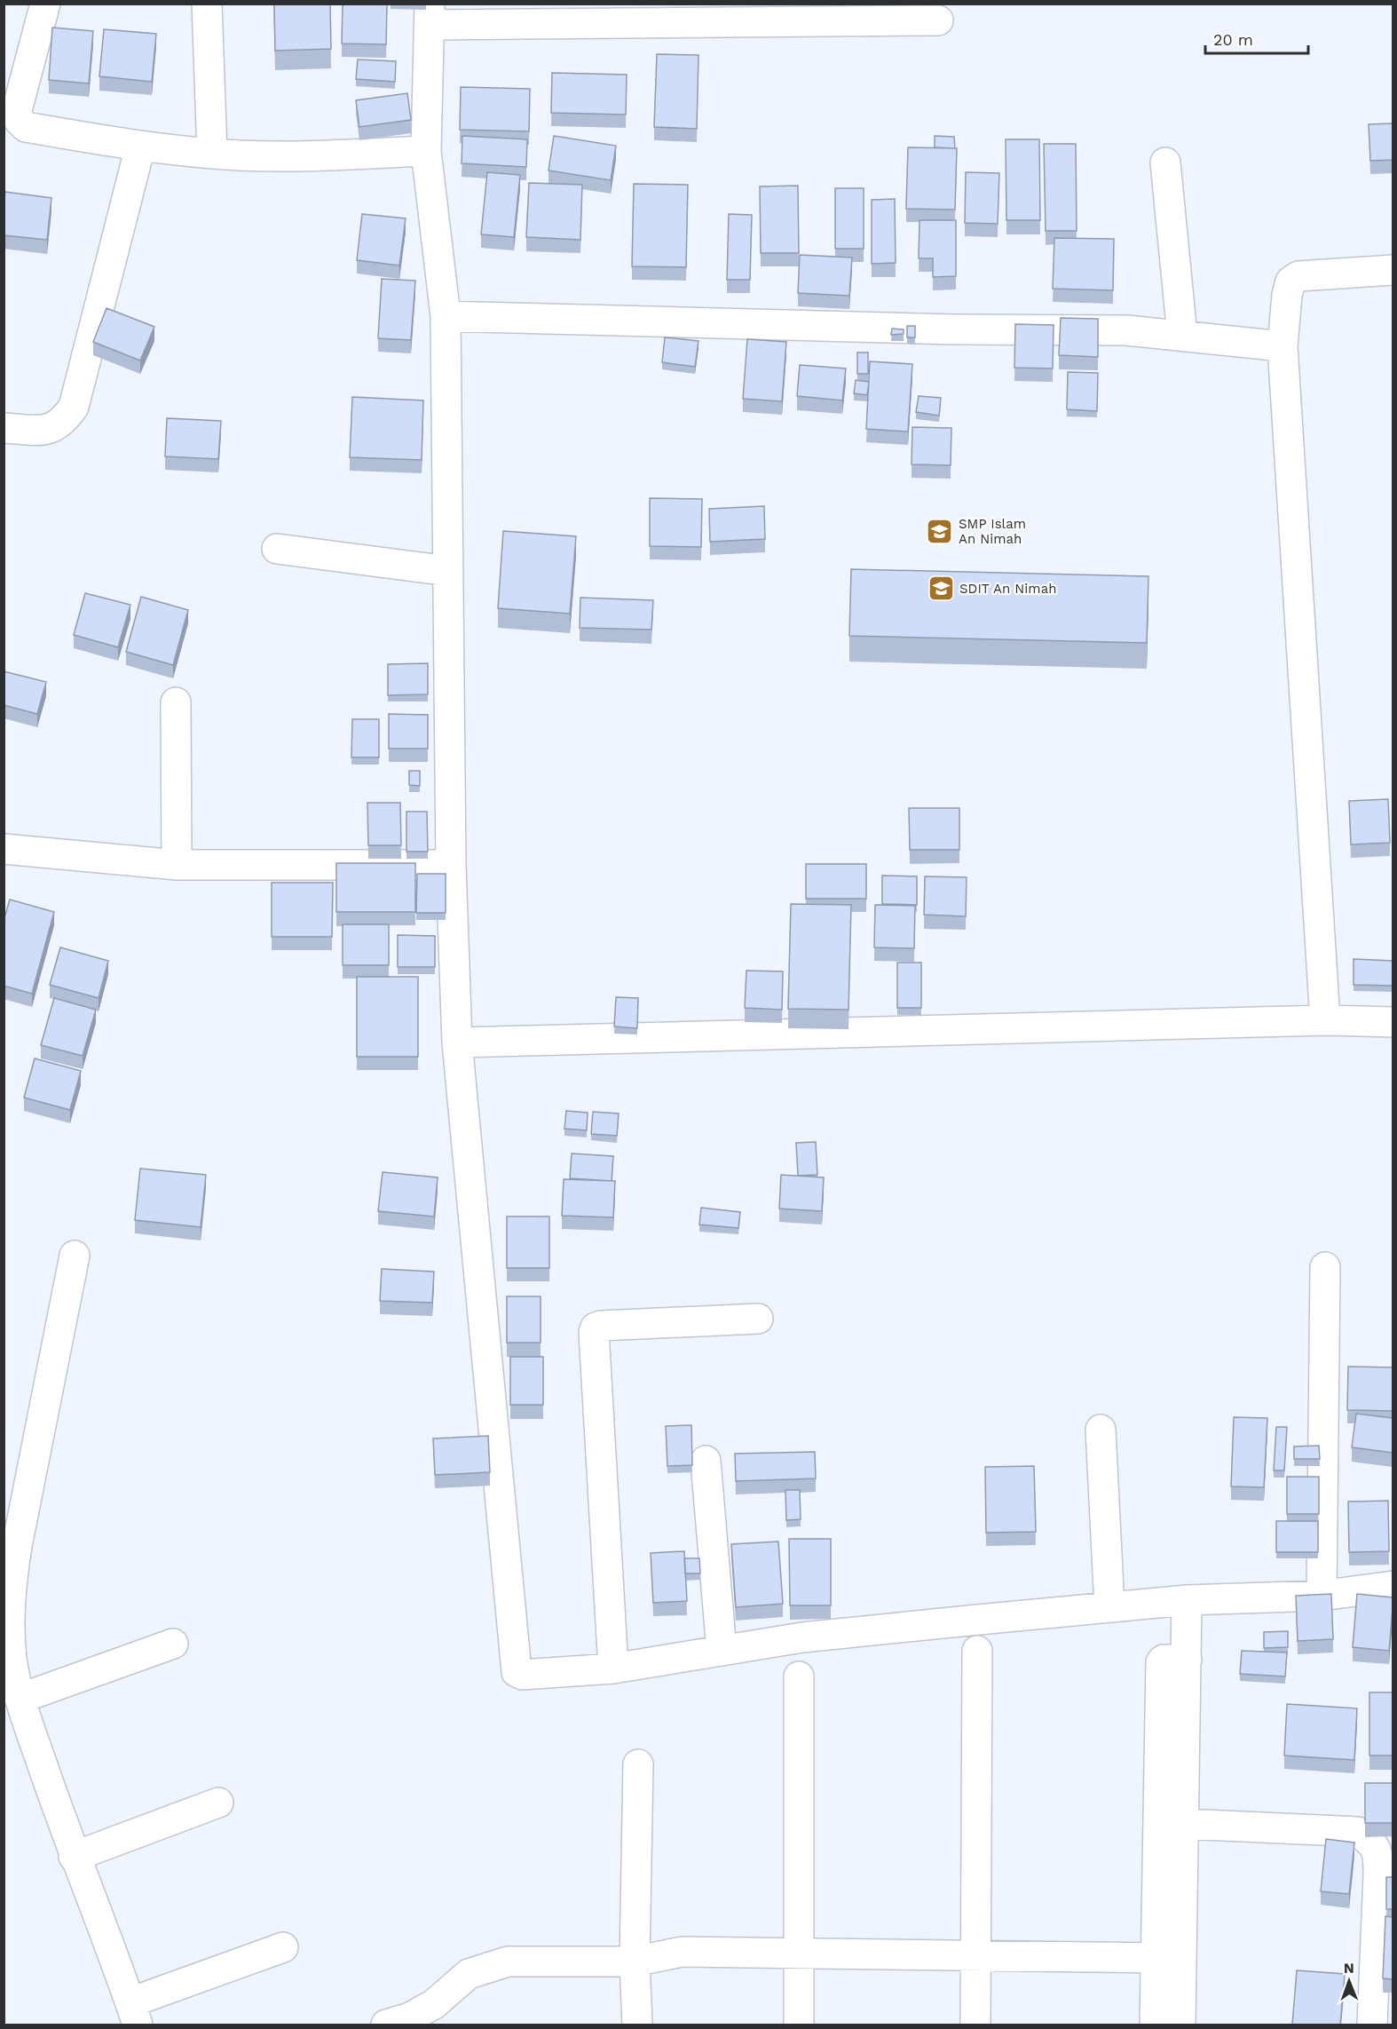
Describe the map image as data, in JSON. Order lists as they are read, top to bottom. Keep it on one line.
{"places":{"school or university":["SMP Islam An Nimah","SDIT An Nimah"]},"scale_bar":"20 m","north":"top"}
